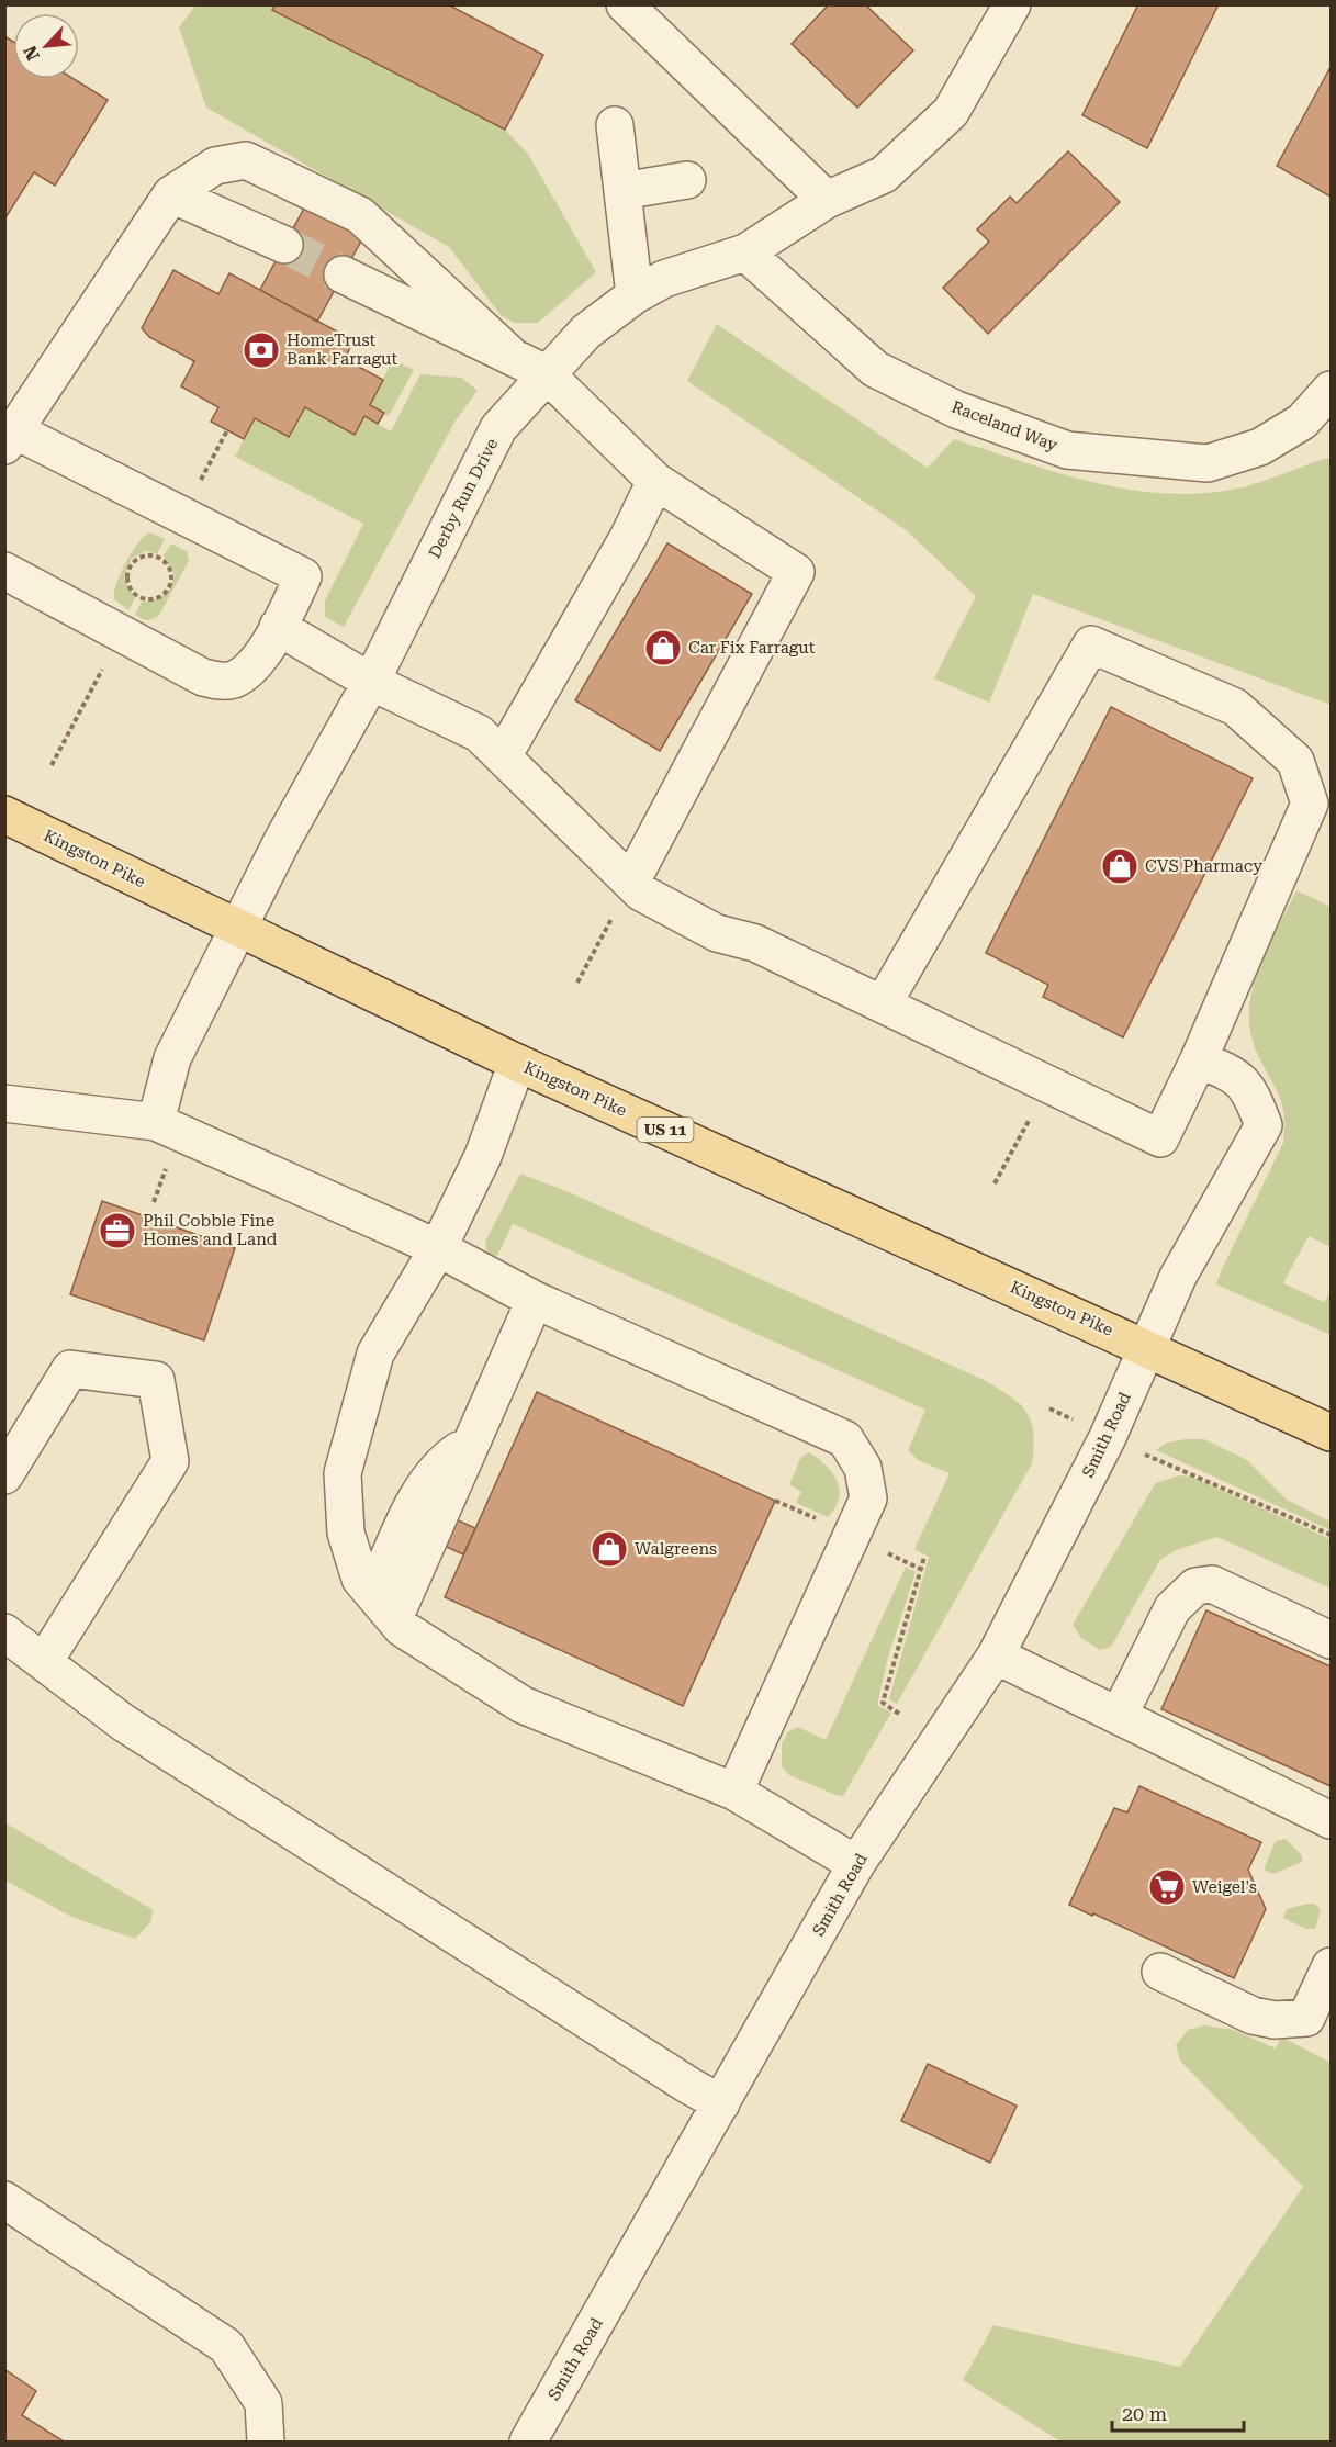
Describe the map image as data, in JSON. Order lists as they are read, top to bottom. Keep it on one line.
{"streets":{"main road":["Kingston Pike","US 11"],"street":["Raceland Way","Derby Run Drive","Smith Road"]},"crossings":[["Raceland Way","Derby Run Drive"],["Derby Run Drive","Kingston Pike"],["Kingston Pike","Smith Road"]],"places":{"bank":["HomeTrust Bank Farragut"],"shop":["Car Fix Farragut","CVS Pharmacy","Walgreens"],"office":["Phil Cobble Fine Homes and Land"],"supermarket":["Weigel's"]},"scale_bar":"20 m","north":"bottom left"}
